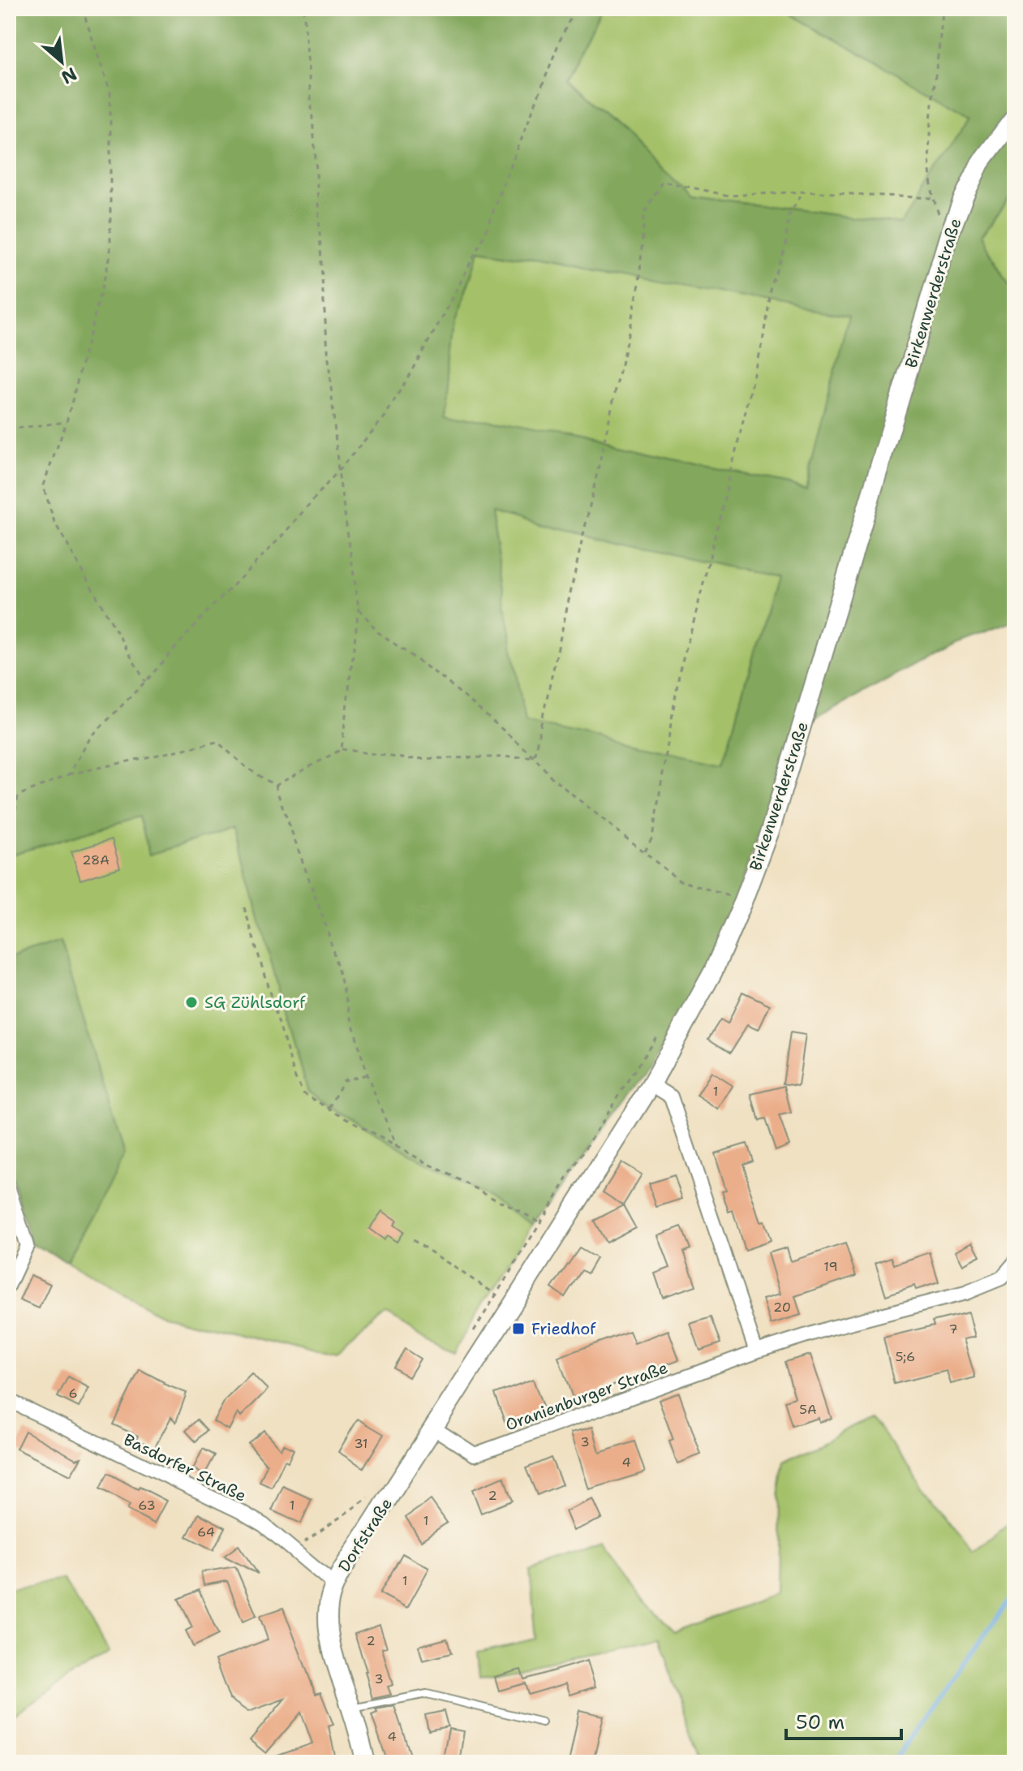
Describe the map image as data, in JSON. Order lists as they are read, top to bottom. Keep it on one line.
{"streets":{"street":["Birkenwerderstraße","Oranienburger Straße","Basdorfer Straße","Dorfstraße"]},"crossings":[["Birkenwerderstraße","Oranienburger Straße"],["Birkenwerderstraße","Dorfstraße"],["Oranienburger Straße","Dorfstraße"],["Basdorfer Straße","Dorfstraße"]],"places":{"other":["SG Zühlsdorf"],"transit":["Friedhof"]},"house_numbers":["28A","1","19","20","7","5;6","6","5A","3","31","4","2","63","1","1","64","1","2","3","4"],"scale_bar":"50 m","north":"bottom right"}
